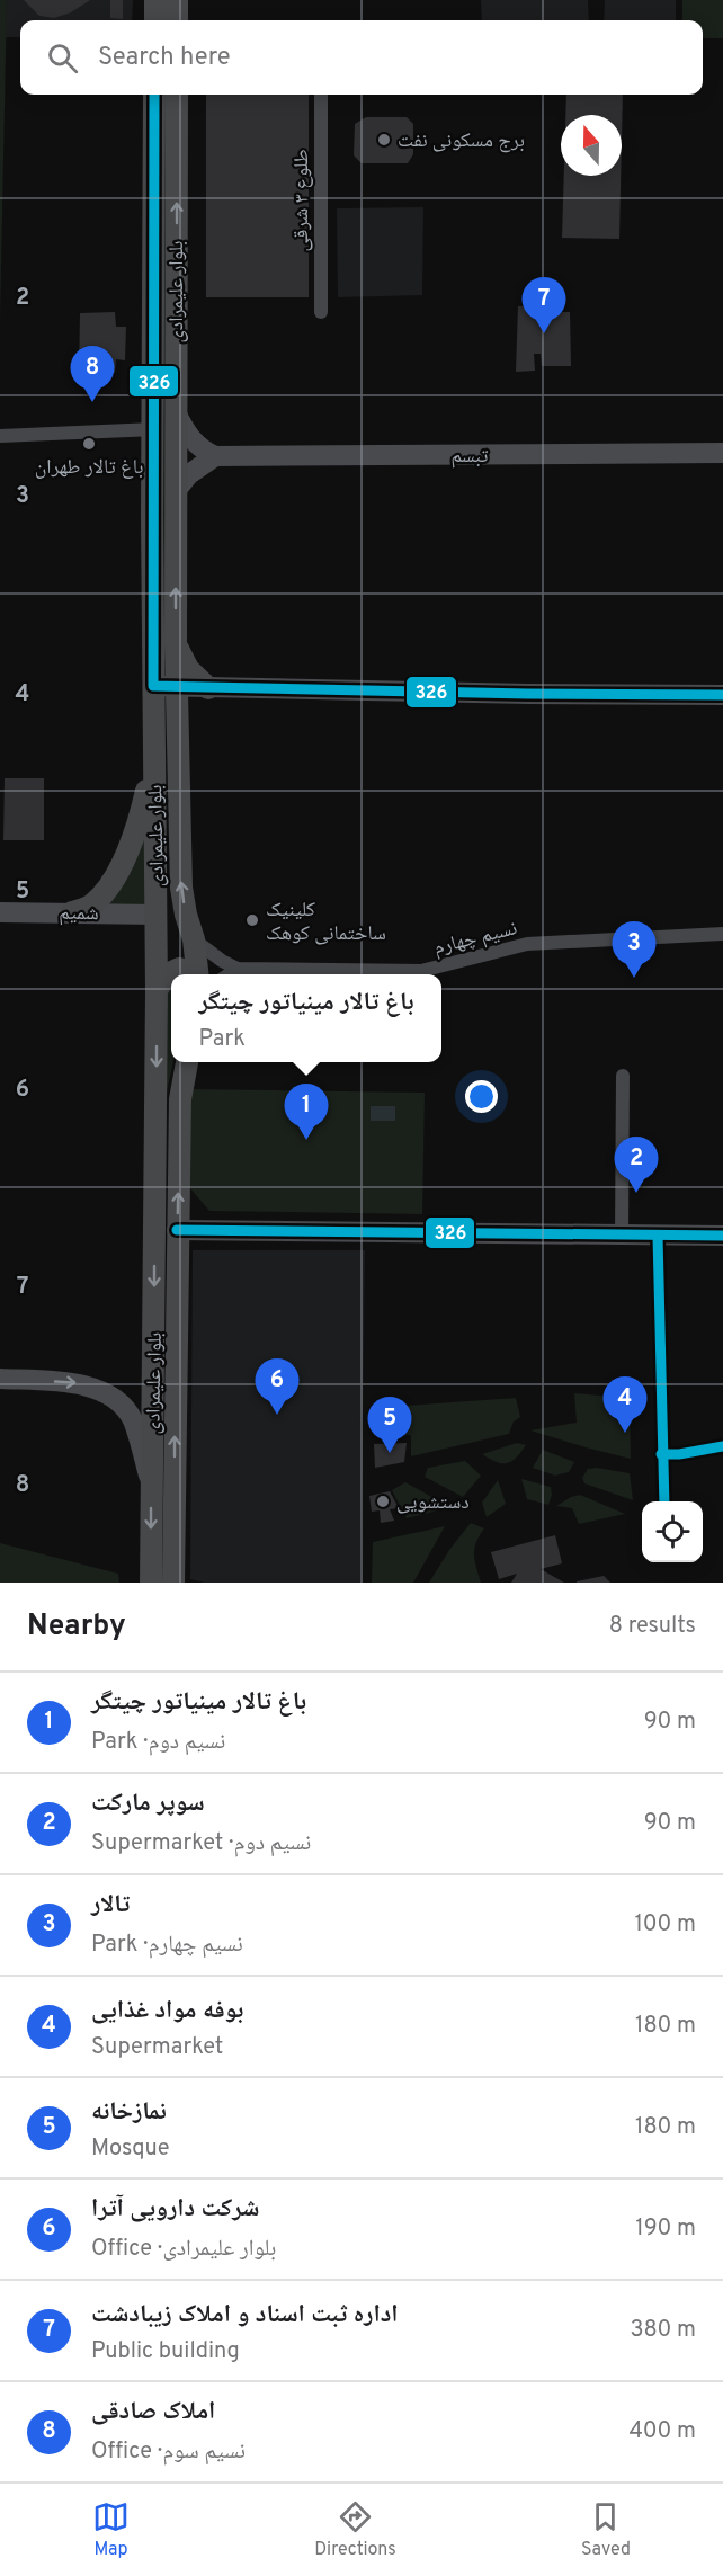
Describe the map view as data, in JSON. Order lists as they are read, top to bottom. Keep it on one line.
{"streets":{"main road":["بلوار علیمرادی"],"street":["طلوع ۳ شرقی","تبسم","شمیم","نسیم چهارم"]},"crossings":[["بلوار علیمرادی","شمیم"]],"places":["برج مسکونی نفت","باغ تالار طهران","کلینیک ساختمانی کوهک","دستشویی"],"lines":["transit line 326"],"north":"top","page":{"search":"Search here","pins":["7","8","3","1","2","6","4","5"],"popup":["باغ تالار مینیاتور چیتگر","Park"],"heading":["Nearby","8 results"],"list":[{"mark":"1","name":"باغ تالار مینیاتور چیتگر","note":"Park · نسیم دوم","value":"90 m"},{"mark":"2","name":"سوپر مارکت","note":"Supermarket · نسیم دوم","value":"90 m"},{"mark":"3","name":"تالار","note":"Park · نسیم چهارم","value":"100 m"},{"mark":"4","name":"بوفه مواد غذایی","note":"Supermarket","value":"180 m"},{"mark":"5","name":"نمازخانه","note":"Mosque","value":"180 m"},{"mark":"6","name":"شرکت دارویی آترا","note":"Office · بلوار علیمرادی","value":"190 m"},{"mark":"7","name":"اداره ثبت اسناد و املاک زیبادشت","note":"Public building","value":"380 m"},{"mark":"8","name":"املاک صادقی","note":"Office · نسیم سوم","value":"400 m"}],"nav":["Map","Directions","Saved"]},"grid":{"rows":["2","3","4","5","6","7","8"]}}
